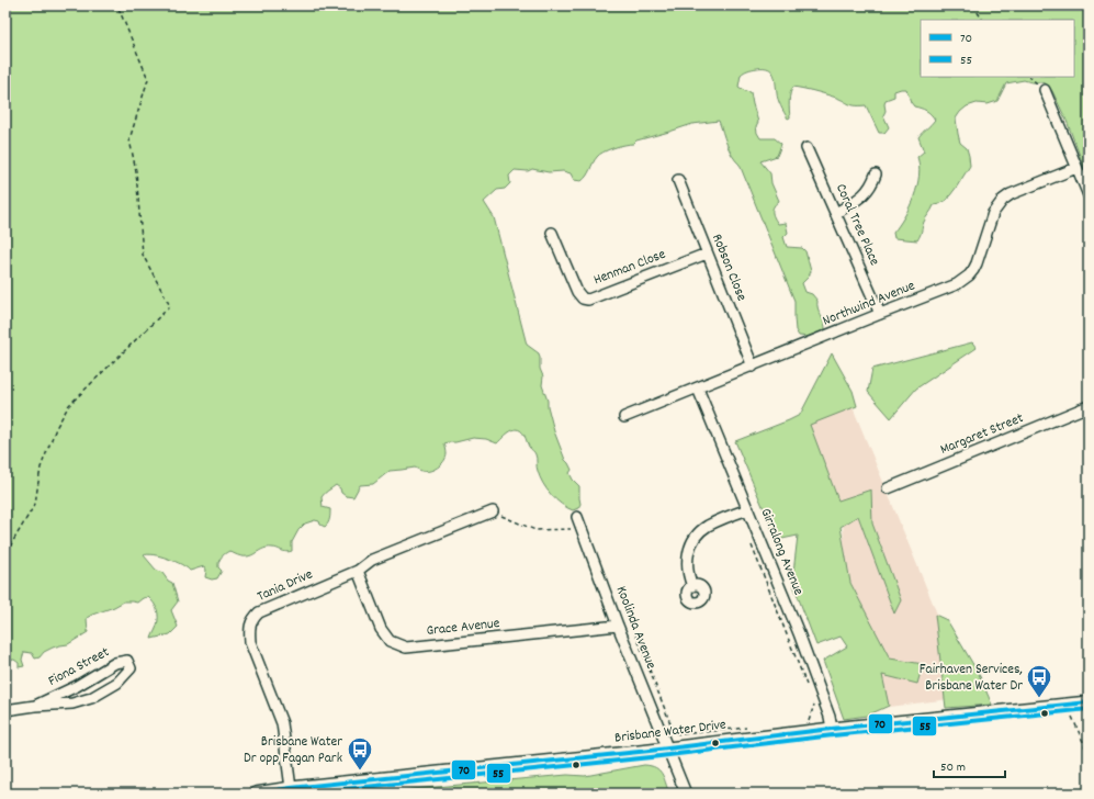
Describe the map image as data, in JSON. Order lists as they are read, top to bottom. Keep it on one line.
{"streets":{"main road":["Brisbane Water Drive"],"street":["Coral Tree Place","Henman Close","Robson Close","Northwind Avenue","Margaret Street","Girralong Avenue","Tania Drive","Grace Avenue","Koolinda Avenue","Fiona Street"]},"crossings":[["Coral Tree Place","Northwind Avenue"],["Henman Close","Robson Close"],["Robson Close","Northwind Avenue"],["Northwind Avenue","Girralong Avenue"],["Girralong Avenue","Brisbane Water Drive"],["Tania Drive","Grace Avenue"],["Tania Drive","Brisbane Water Drive"],["Grace Avenue","Koolinda Avenue"],["Koolinda Avenue","Brisbane Water Drive"]],"places":{"bus stop":["Fairhaven Services, Brisbane Water Dr","Brisbane Water Dr opp Fagan Park"]},"lines":["transit line 70","transit line 55"],"legend":["70","55"],"scale_bar":"50 m"}
